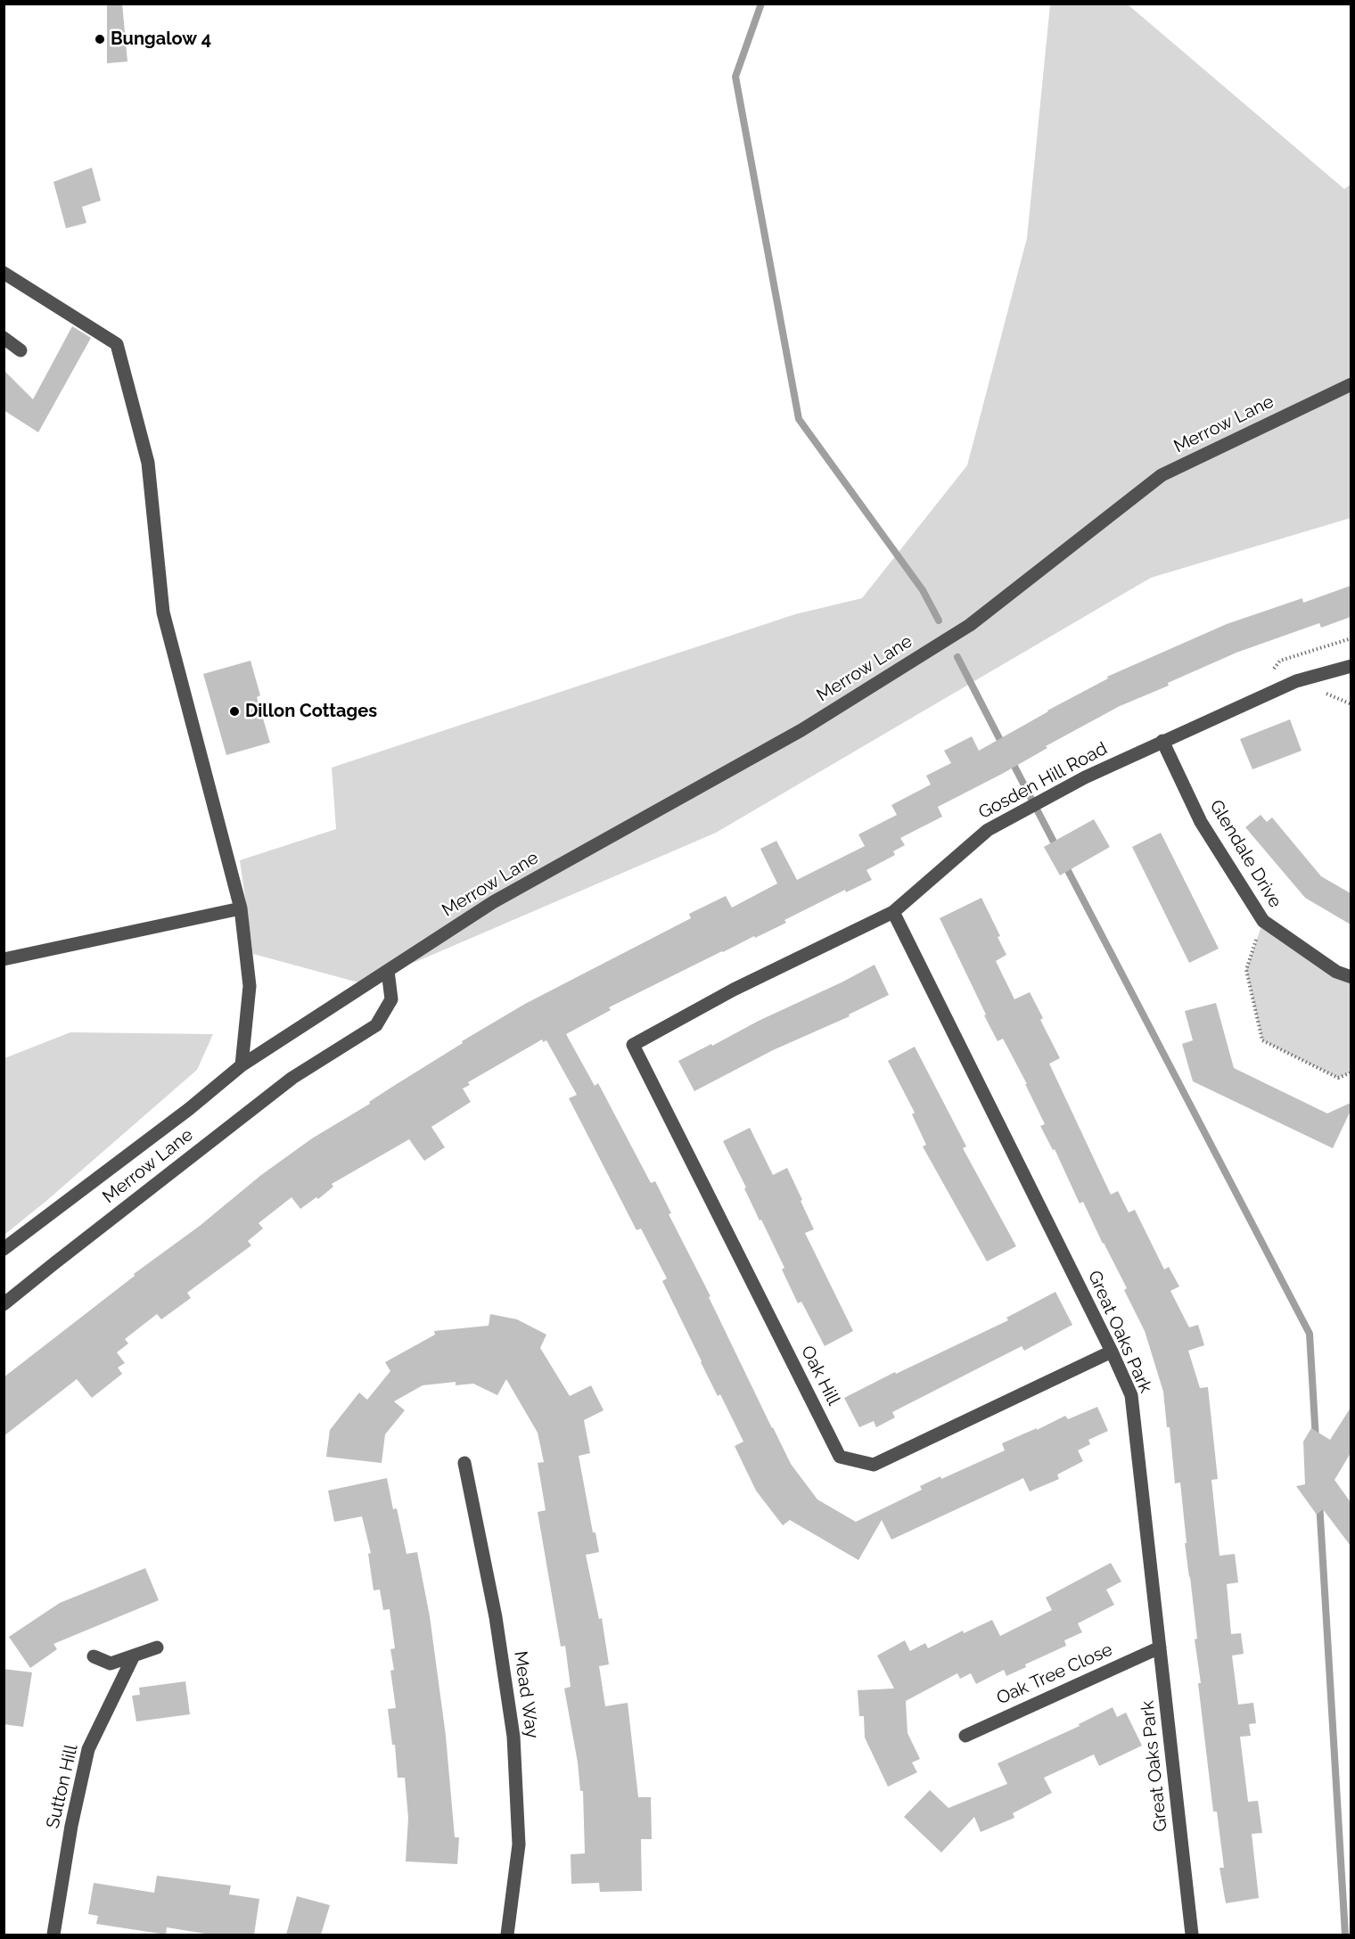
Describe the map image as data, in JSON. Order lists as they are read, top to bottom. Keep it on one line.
{"streets":{"street":["Merrow Lane","Gosden Hill Road","Glendale Drive","Great Oaks Park","Oak Hill","Oak Tree Close","Mead Way","Sutton Hill"]},"crossings":[["Gosden Hill Road","Glendale Drive"],["Gosden Hill Road","Great Oaks Park"],["Gosden Hill Road","Oak Hill"],["Great Oaks Park","Oak Hill"],["Great Oaks Park","Oak Tree Close"]],"places":["Bungalow 4","Dillon Cottages"]}
